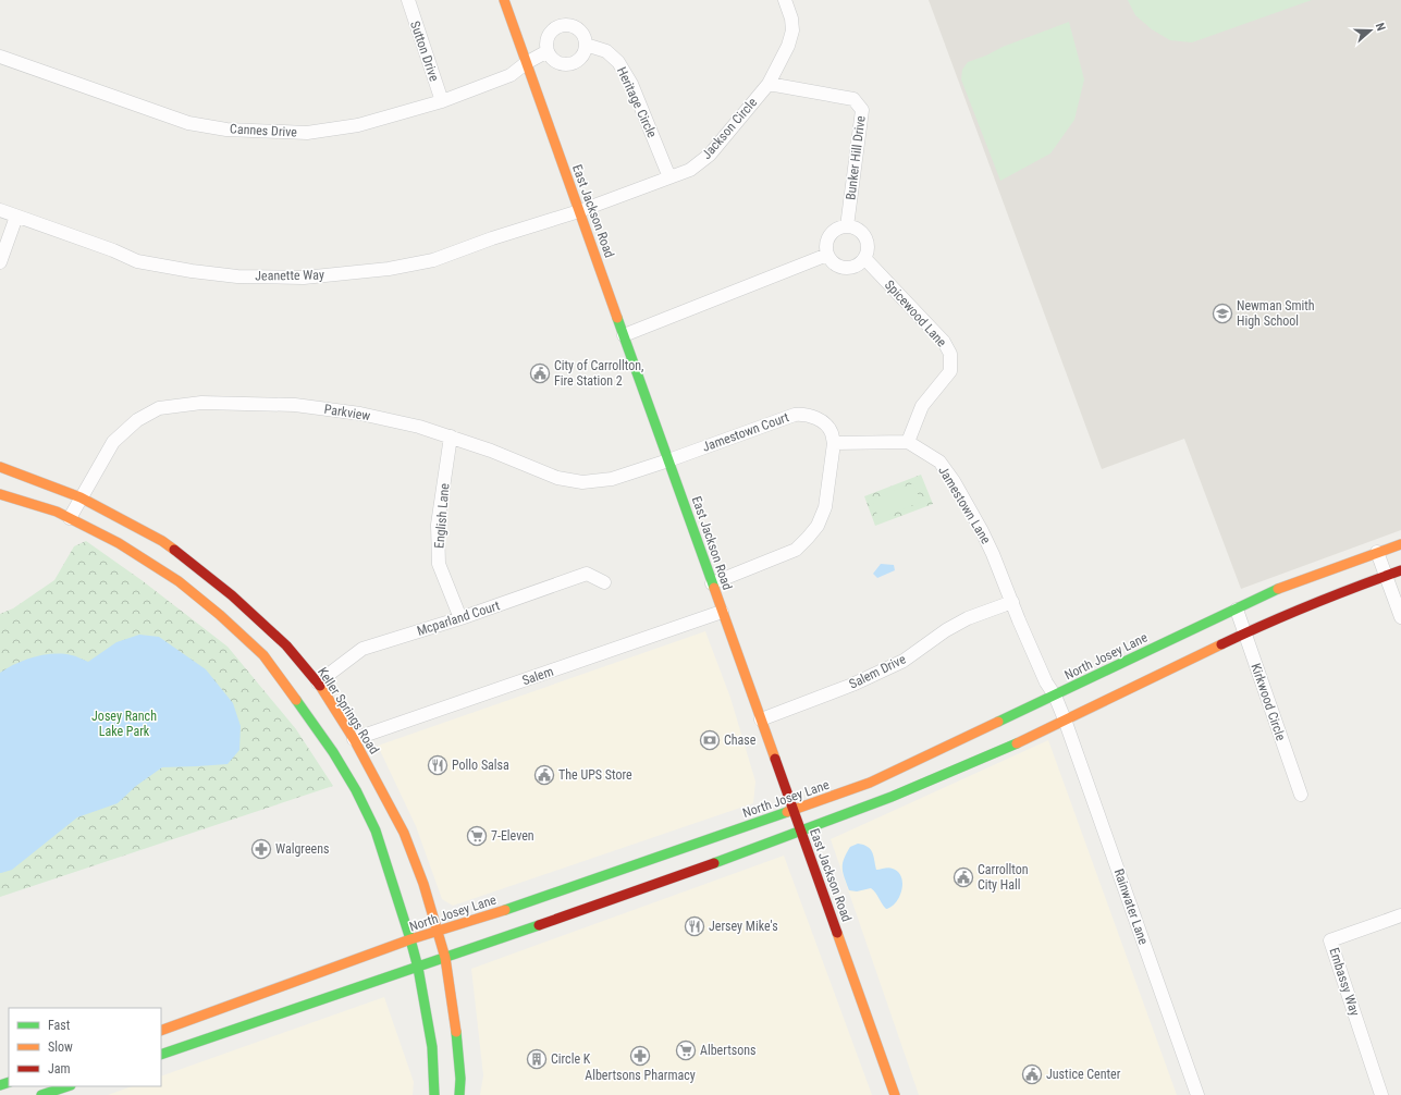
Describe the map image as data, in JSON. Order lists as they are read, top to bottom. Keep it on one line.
{"streets":{"main road":["East Jackson Road","North Josey Lane","Keller Springs Road"],"street":["Sutton Drive","Heritage Circle","Jackson Circle","Cannes Drive","Bunker Hill Drive","Jeanette Way","Spicewood Lane","Parkview","Jamestown Court","Jamestown Lane","English Lane","Mcparland Court","Salem Drive","Salem","Kirkwood Circle","Rainwater Lane","Embassy Way"]},"crossings":[["Sutton Drive","Cannes Drive"],["Heritage Circle","Jackson Circle"],["Jackson Circle","Bunker Hill Drive"],["Jackson Circle","East Jackson Road"],["Jackson Circle","Jeanette Way"],["Cannes Drive","East Jackson Road"],["Bunker Hill Drive","Spicewood Lane"],["East Jackson Road","Jeanette Way"],["East Jackson Road","Parkview"],["East Jackson Road","Jamestown Court"],["East Jackson Road","North Josey Lane"],["East Jackson Road","Salem Drive"],["East Jackson Road","Salem"],["Spicewood Lane","Jamestown Lane"],["Parkview","Jamestown Court"],["Parkview","English Lane"],["Parkview","Keller Springs Road"],["Jamestown Lane","North Josey Lane"],["Jamestown Lane","Salem Drive"],["Jamestown Lane","Rainwater Lane"],["English Lane","Mcparland Court"],["Mcparland Court","Keller Springs Road"],["North Josey Lane","Kirkwood Circle"],["North Josey Lane","Keller Springs Road"],["Salem","Keller Springs Road"]],"parks":["Josey Ranch Lake Park"],"places":{"school or university":["Newman Smith High School"],"public building":["City of Carrollton, Fire Station 2","The UPS Store","Carrollton City Hall","Justice Center"],"bank":["Chase"],"restaurant":["Pollo Salsa","Jersey Mike's"],"supermarket":["7-Eleven","Albertsons"],"pharmacy":["Walgreens","Albertsons Pharmacy"],"building":["Circle K"]},"legend":["Fast","Slow","Jam"],"north":"right"}
